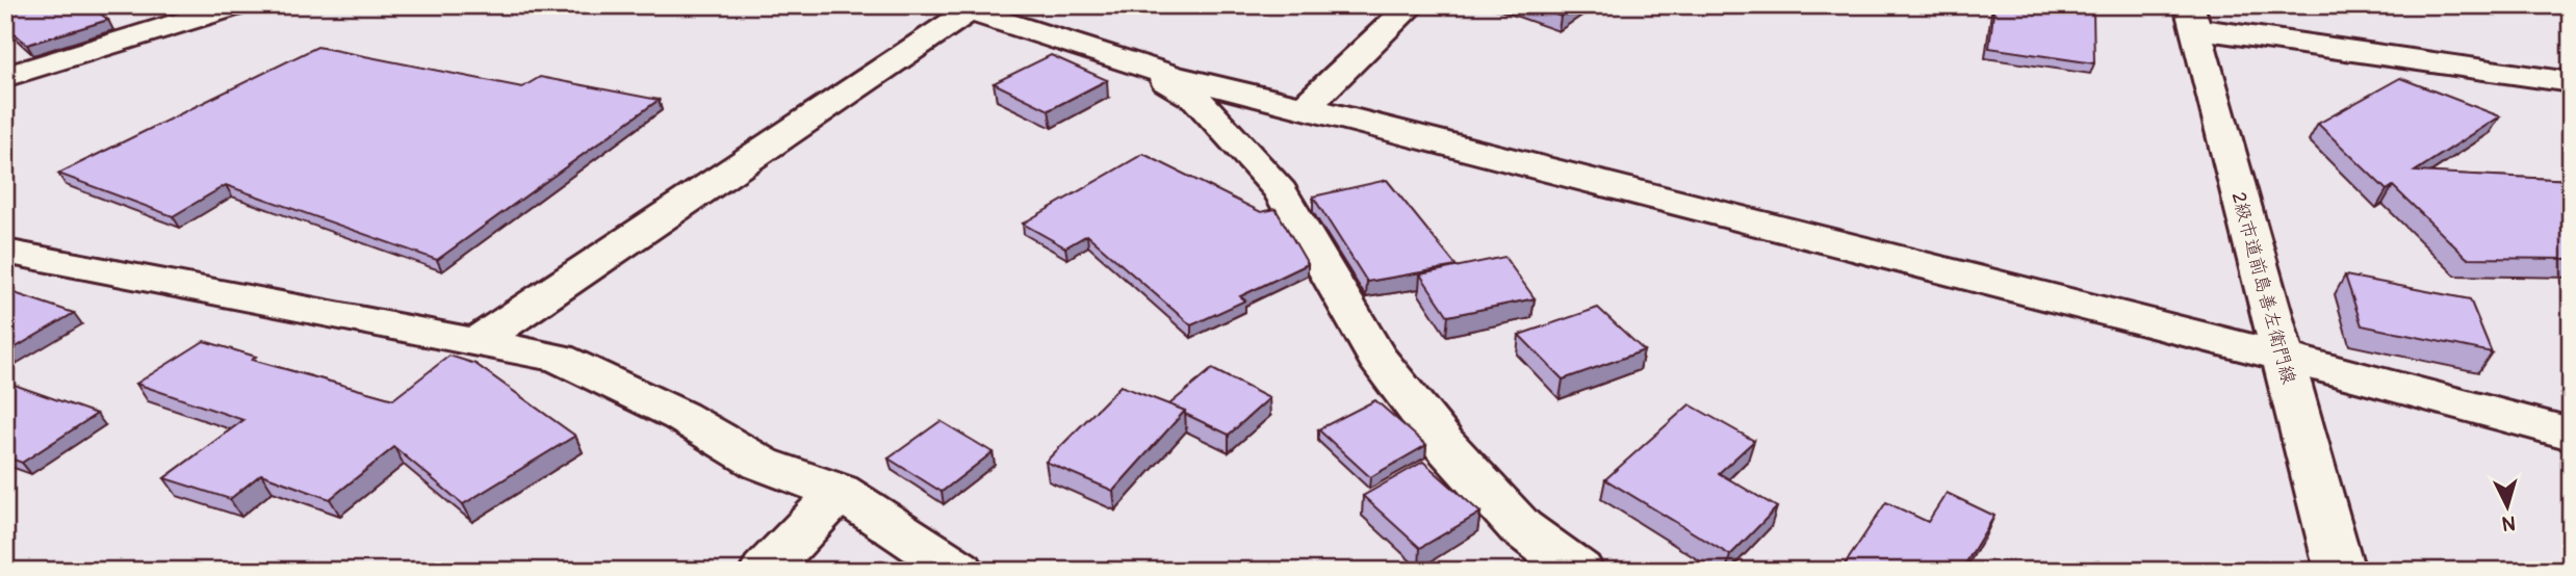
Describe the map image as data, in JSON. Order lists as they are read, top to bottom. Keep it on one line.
{"streets":{"street":["2級市道前島善左衛門線"]},"north":"bottom"}
